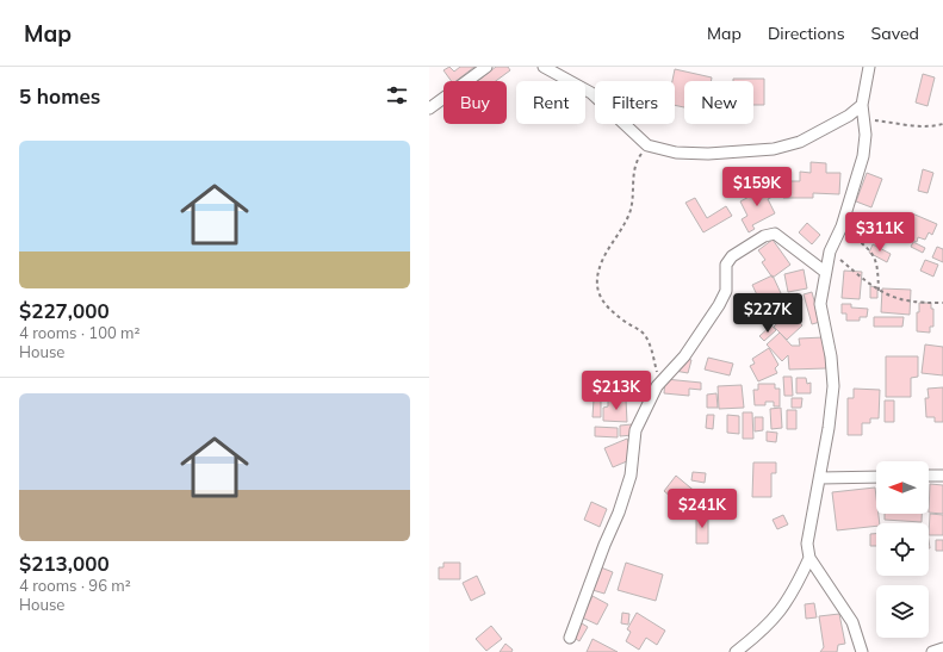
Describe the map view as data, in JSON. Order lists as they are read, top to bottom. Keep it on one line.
{"north":"left","page":{"header":"Map","nav":["Map","Directions","Saved"],"heading":"5 homes","chip":["Buy","Rent","Filters","New"],"list":[{"name":"$227,000","note":"4 rooms · 100 m² · House"},{"name":"$213,000","note":"4 rooms · 96 m² · House"}],"price":["$159K","$311K","$227K","$213K","$241K"]}}
